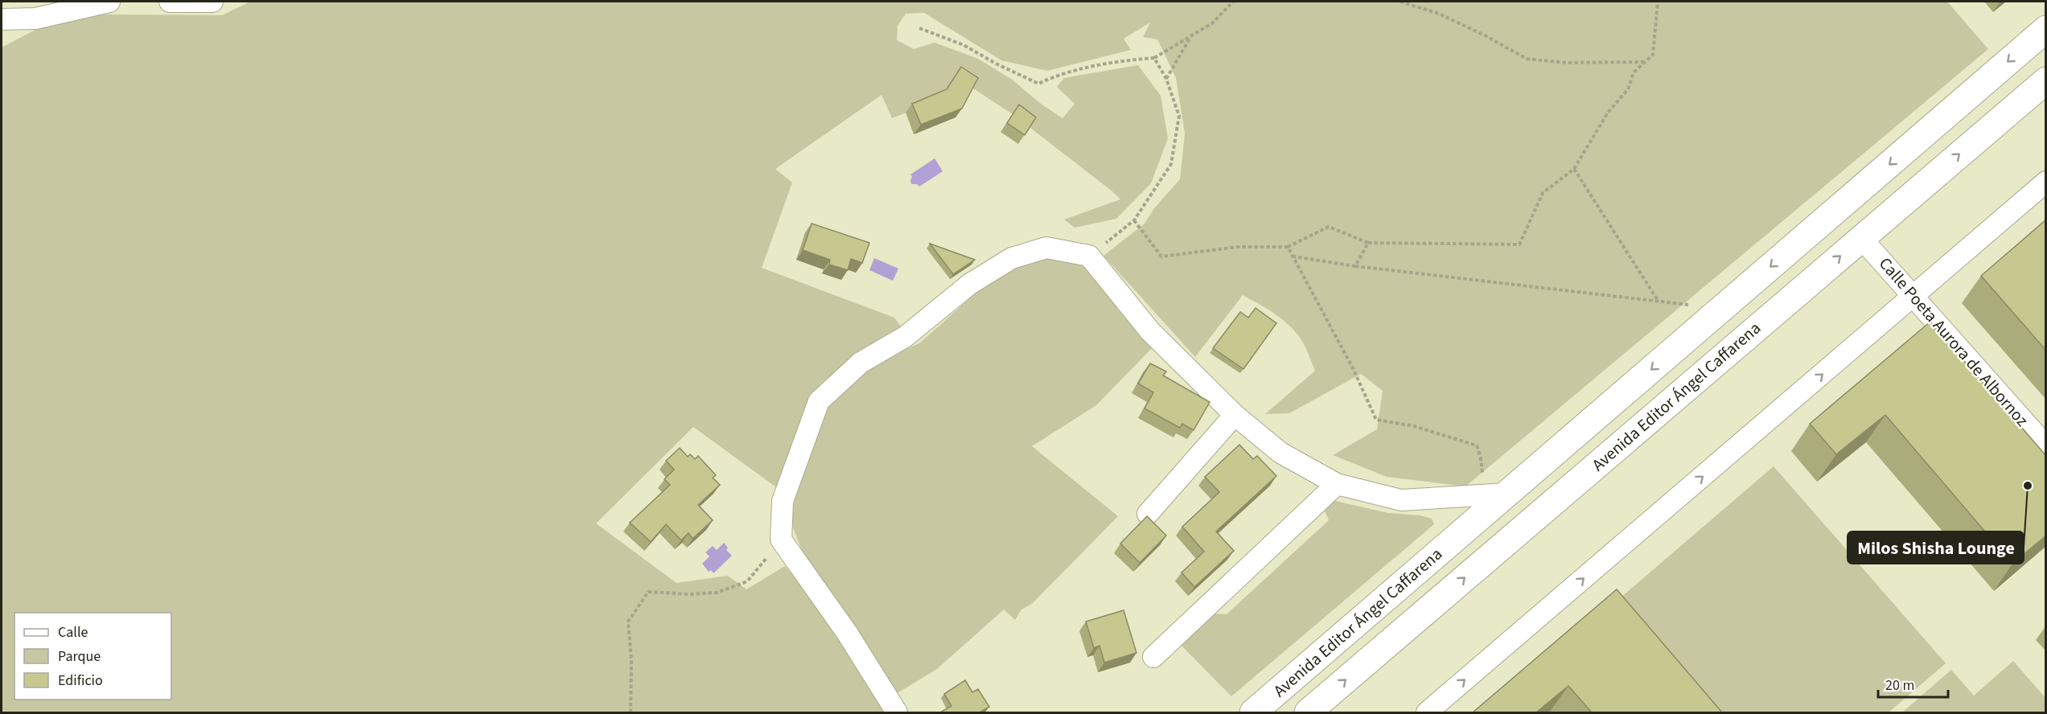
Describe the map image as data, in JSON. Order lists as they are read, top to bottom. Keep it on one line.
{"streets":{"main road":["Avenida Editor Ángel Caffarena"],"street":["Calle Poeta Aurora de Albornoz"]},"crossings":[["Calle Poeta Aurora de Albornoz","Avenida Editor Ángel Caffarena"]],"places":["Milos Shisha Lounge"],"legend":["Calle","Parque","Edificio"],"scale_bar":"20 m"}
